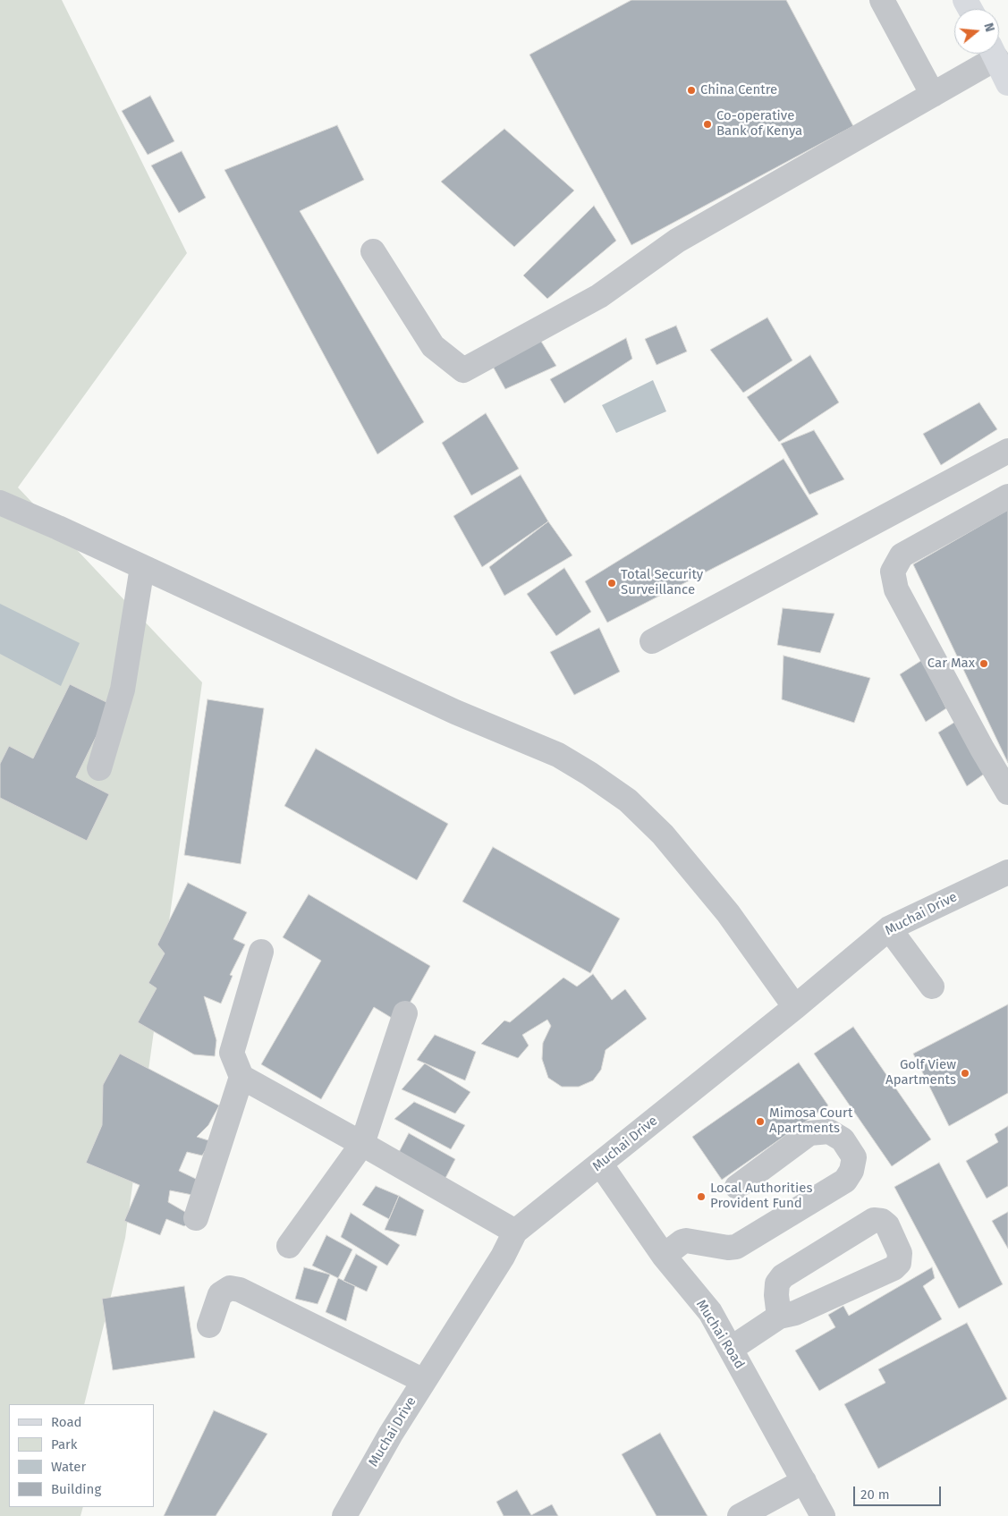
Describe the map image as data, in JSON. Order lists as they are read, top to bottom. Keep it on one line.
{"streets":{"street":["Muchai Drive","Muchai Road"]},"crossings":[["Muchai Drive","Muchai Road"]],"places":["China Centre","Co-operative Bank of Kenya","Total Security Surveillance","Car Max","Golf View Apartments","Mimosa Court Apartments","Local Authorities Provident Fund"],"legend":["Road","Park","Water","Building"],"scale_bar":"20 m","north":"right"}
